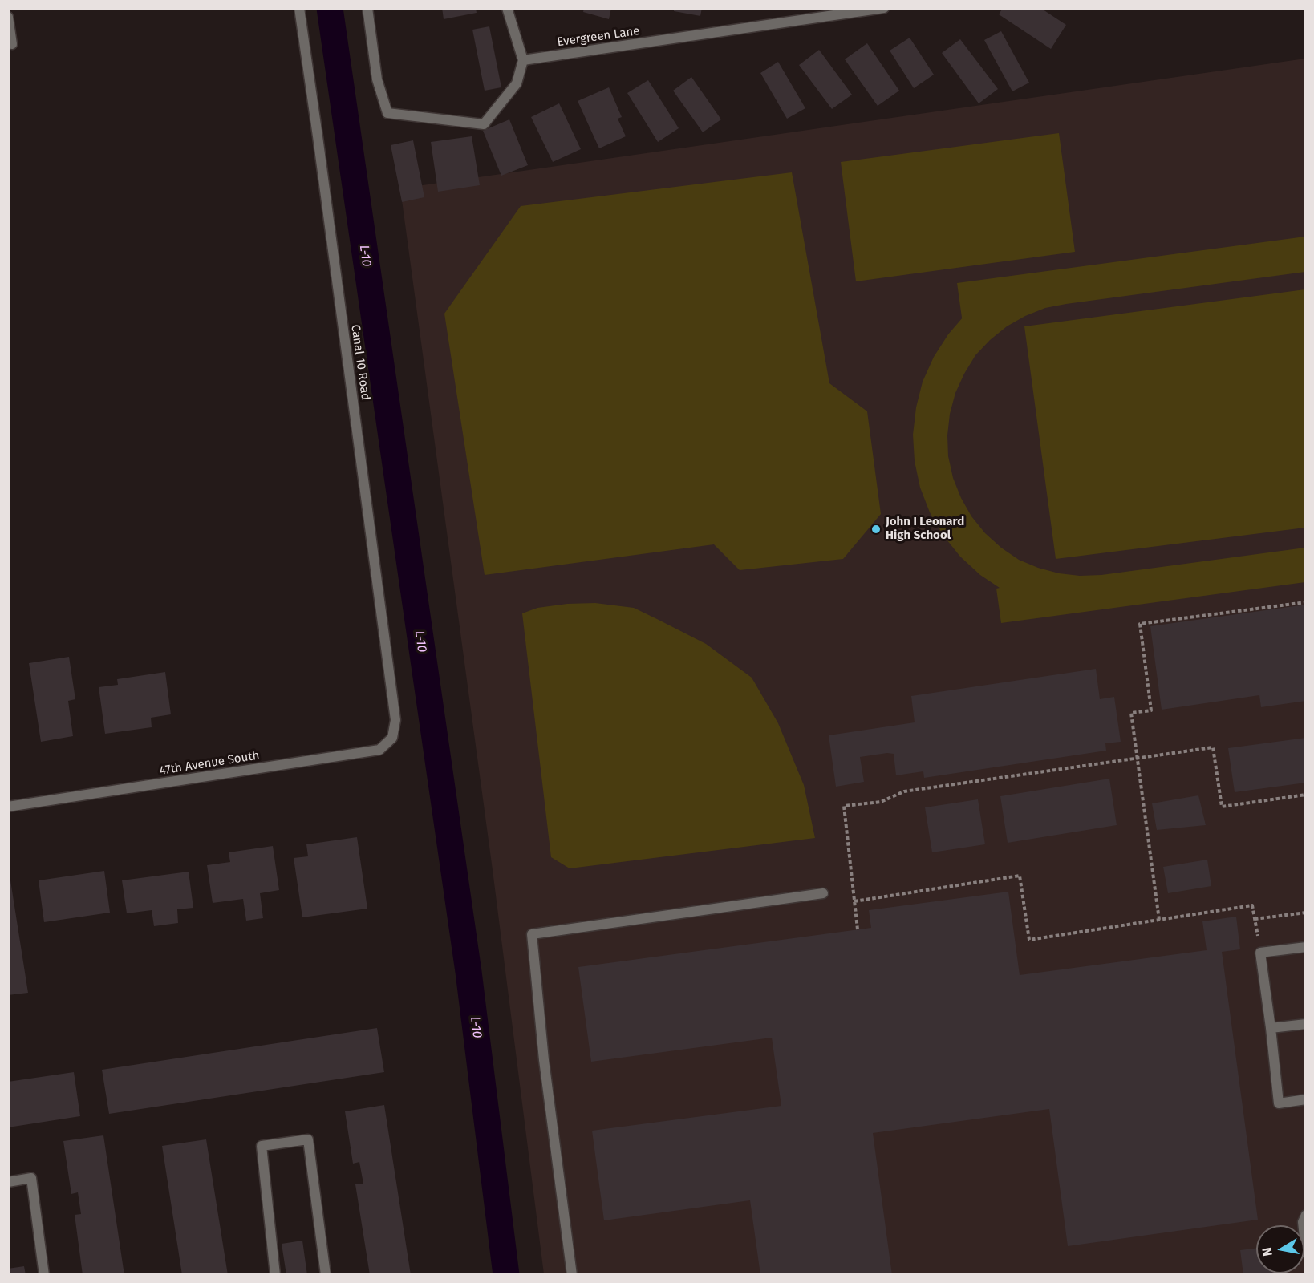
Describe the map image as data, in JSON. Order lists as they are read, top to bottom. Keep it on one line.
{"streets":{"street":["Evergreen Lane","Canal 10 Road","47th Avenue South"]},"crossings":[["Canal 10 Road","47th Avenue South"]],"water":["L-10"],"places":["John I Leonard High School"],"north":"left"}
